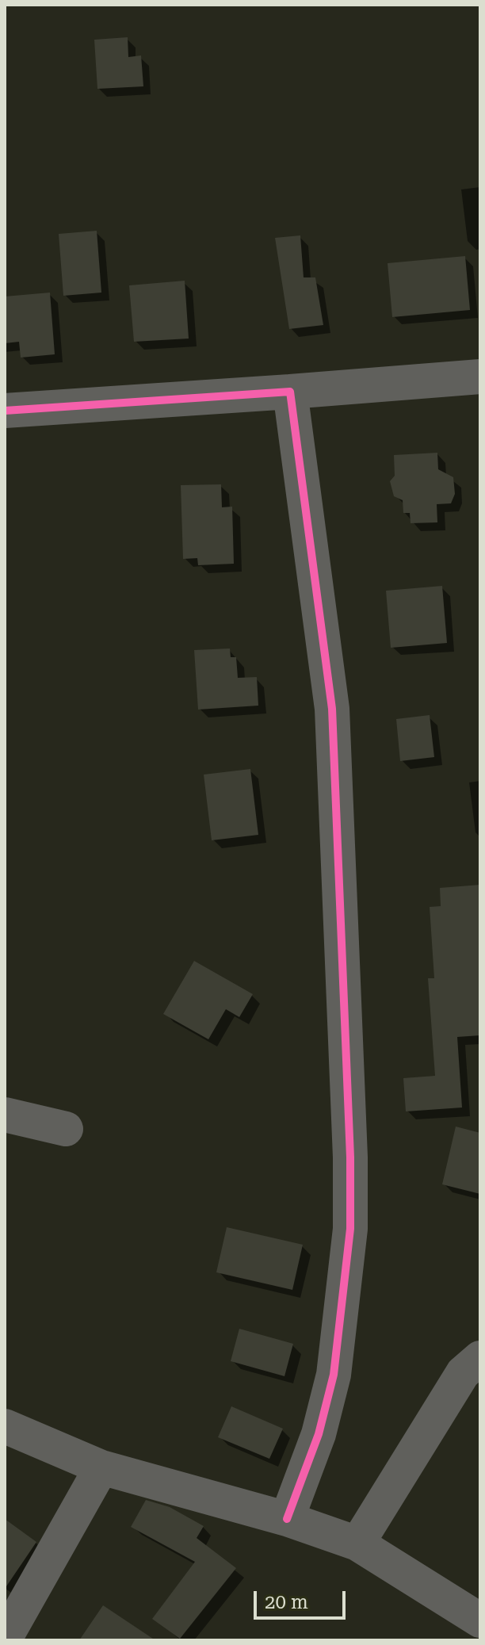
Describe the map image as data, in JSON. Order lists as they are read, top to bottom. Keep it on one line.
{"scale_bar":"20 m"}
